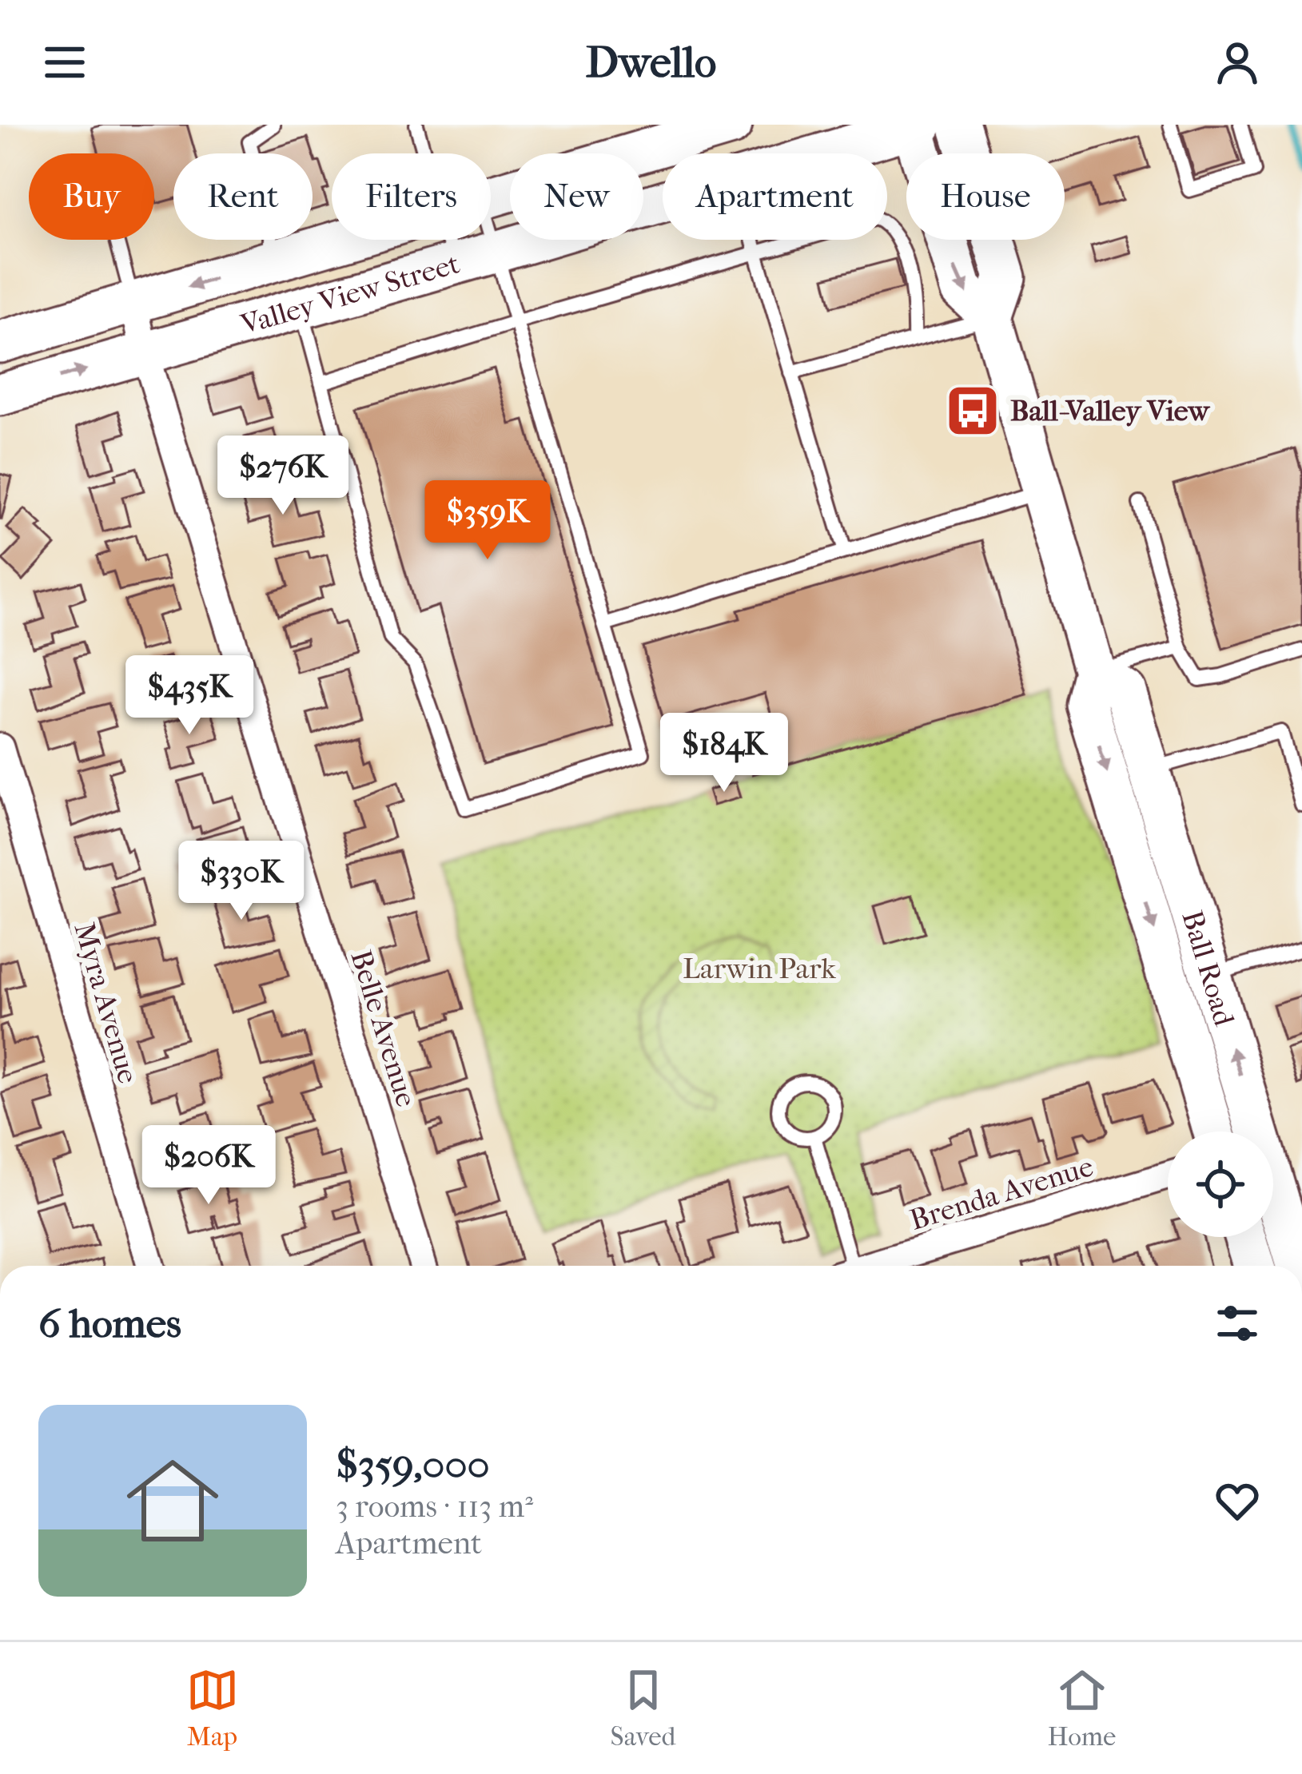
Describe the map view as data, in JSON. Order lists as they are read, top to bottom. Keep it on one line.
{"streets":{"main road":["Valley View Street","Ball Road"],"street":["Myra Avenue","Belle Avenue","Brenda Avenue"]},"crossings":[["Valley View Street","Ball Road"],["Valley View Street","Belle Avenue"]],"parks":["Larwin Park"],"places":{"bus stop":["Ball-Valley View"]},"page":{"header":"Dwello","chip":["Buy","Rent","Filters","New","Apartment","House"],"price":["$276K","$359K","$435K","$184K","$330K","$206K"],"heading":"6 homes","list":[{"name":"$359,000","note":"3 rooms · 113 m² · Apartment"}],"tabs":["Map","Saved","Home"]}}
